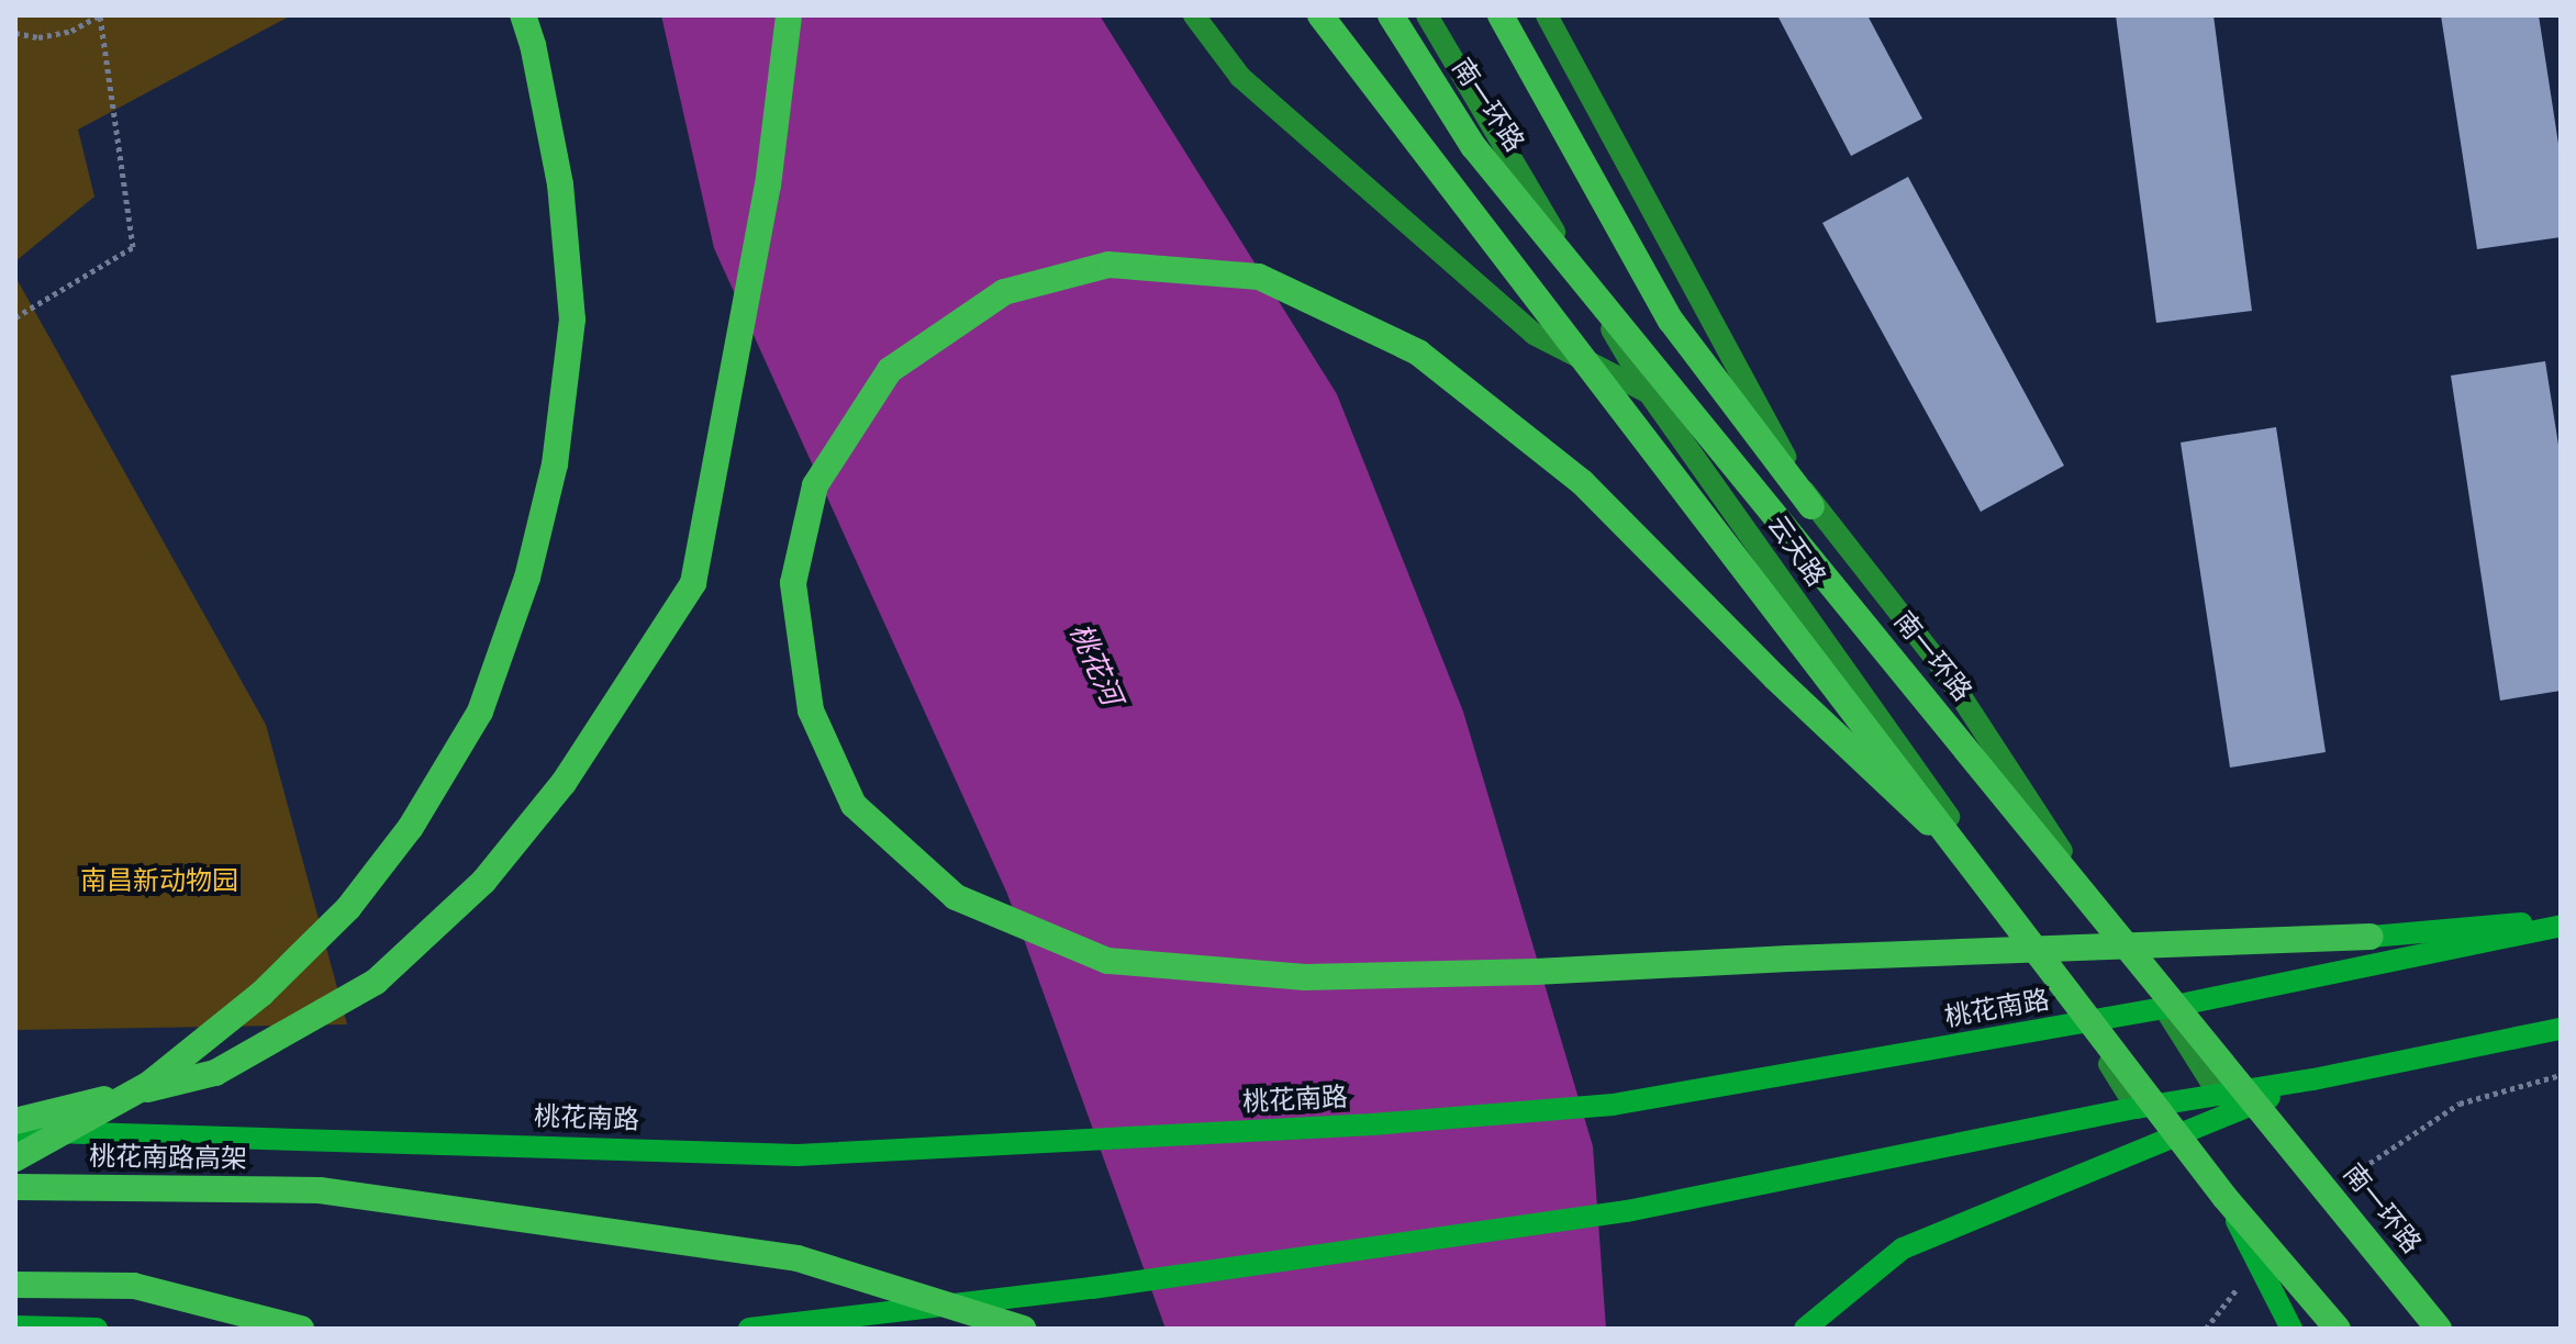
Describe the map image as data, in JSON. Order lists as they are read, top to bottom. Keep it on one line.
{"streets":{"highway":["南一环路","桃花南路高架"],"main road":["云天路","桃花南路"]},"crossings":[["云天路","桃花南路"]],"water":["桃花河"],"parks":["南昌新动物园"]}
